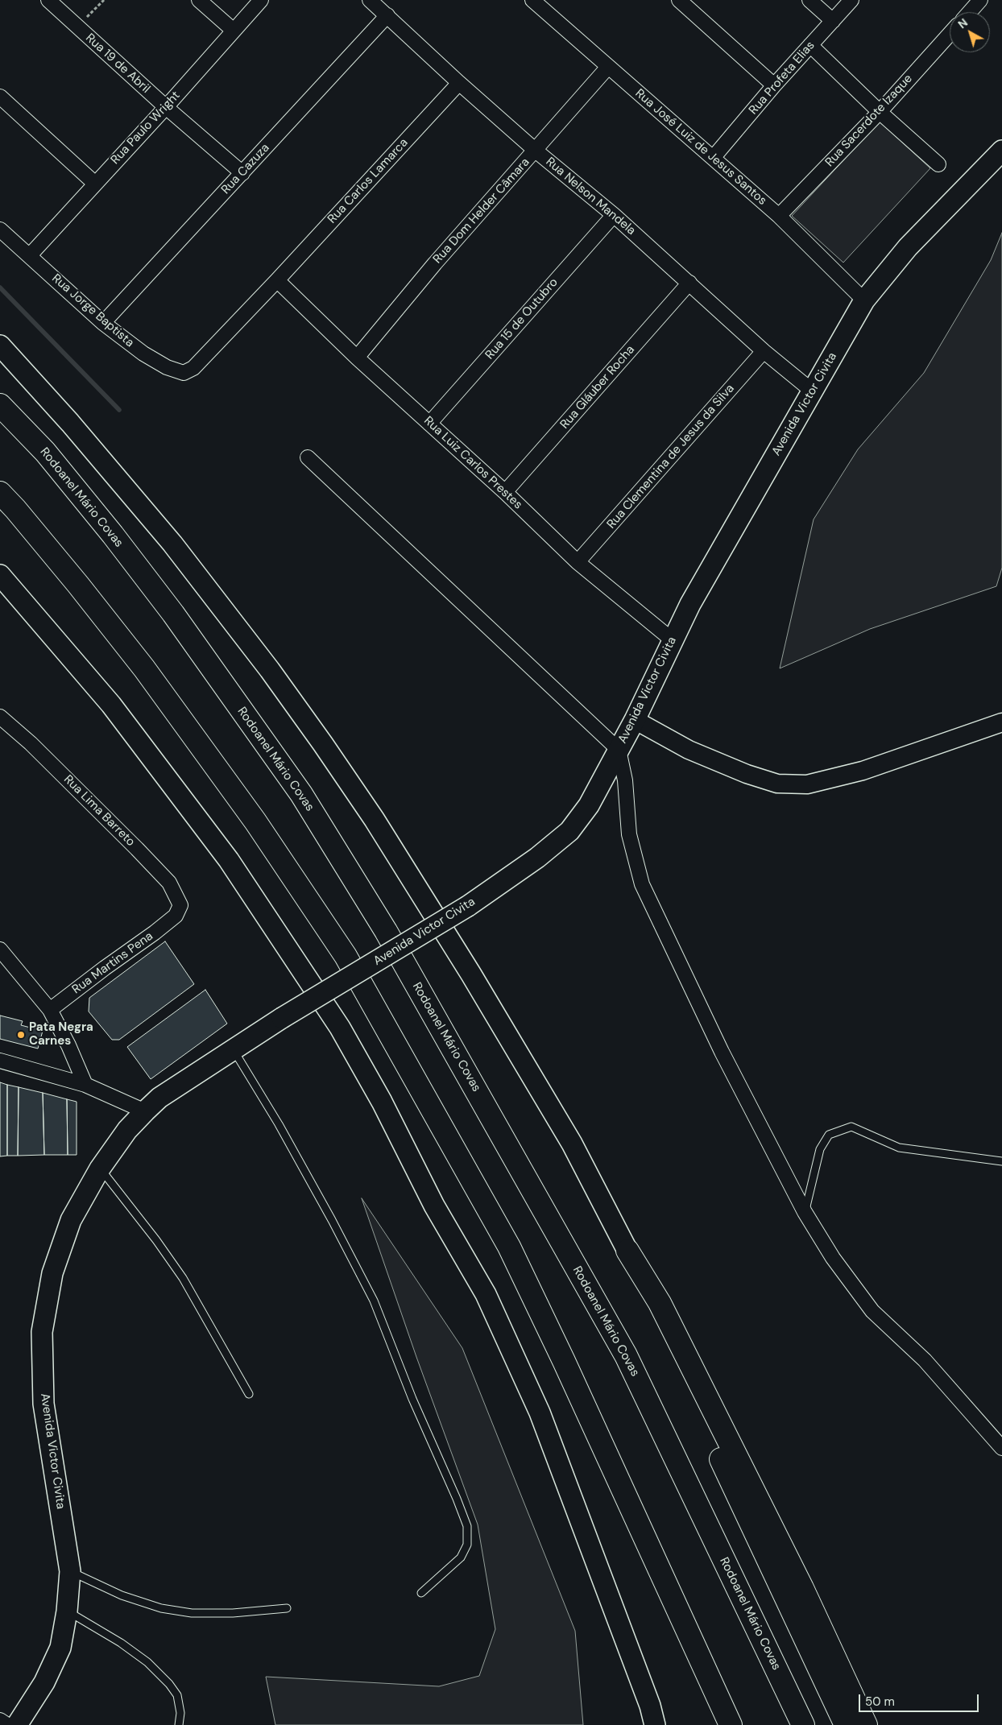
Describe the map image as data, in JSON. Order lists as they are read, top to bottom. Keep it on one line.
{"streets":{"highway":["Rodoanel Mário Covas"],"main road":["Avenida Victor Civita"],"street":["Rua 19 de Abril","Rua Profeta Elias","Rua Sacerdote Izaque","Rua Paulo Wright","Rua José Luiz de Jesus Santos","Rua Cazuza","Rua Carlos Lamarca","Rua Nelson Mandela","Rua Dom Helder Câmara","Rua Jorge Baptista","Rua 15 de Outubro","Rua Gláuber Rocha","Rua Clementina de Jesus da Silva","Rua Luiz Carlos Prestes","Rua Lima Barreto","Rua Martins Pena"]},"crossings":[["Rua 19 de Abril","Rua Paulo Wright"],["Rua 19 de Abril","Rua Cazuza"],["Rua Profeta Elias","Rua José Luiz de Jesus Santos"],["Rua Sacerdote Izaque","Rua José Luiz de Jesus Santos"],["Rua Paulo Wright","Rua Jorge Baptista"],["Rua José Luiz de Jesus Santos","Rua Dom Helder Câmara"],["Rua José Luiz de Jesus Santos","Avenida Victor Civita"],["Rua Cazuza","Rua Nelson Mandela"],["Rua Cazuza","Rua Jorge Baptista"],["Rua Carlos Lamarca","Rua Nelson Mandela"],["Rua Carlos Lamarca","Rua Jorge Baptista"],["Rua Carlos Lamarca","Rua Luiz Carlos Prestes"],["Rua Nelson Mandela","Rua Dom Helder Câmara"],["Rua Nelson Mandela","Rua 15 de Outubro"],["Rua Nelson Mandela","Rua Gláuber Rocha"],["Rua Nelson Mandela","Avenida Victor Civita"],["Rua Nelson Mandela","Rua Clementina de Jesus da Silva"],["Rua Dom Helder Câmara","Rua Luiz Carlos Prestes"],["Rua Jorge Baptista","Rua Luiz Carlos Prestes"],["Rua 15 de Outubro","Rua Luiz Carlos Prestes"],["Rua Gláuber Rocha","Rua Luiz Carlos Prestes"],["Avenida Victor Civita","Rua Luiz Carlos Prestes"],["Rua Clementina de Jesus da Silva","Rua Luiz Carlos Prestes"],["Rua Lima Barreto","Rua Martins Pena"]],"places":["Pata Negra Carnes"],"scale_bar":"50 m","north":"top left"}
